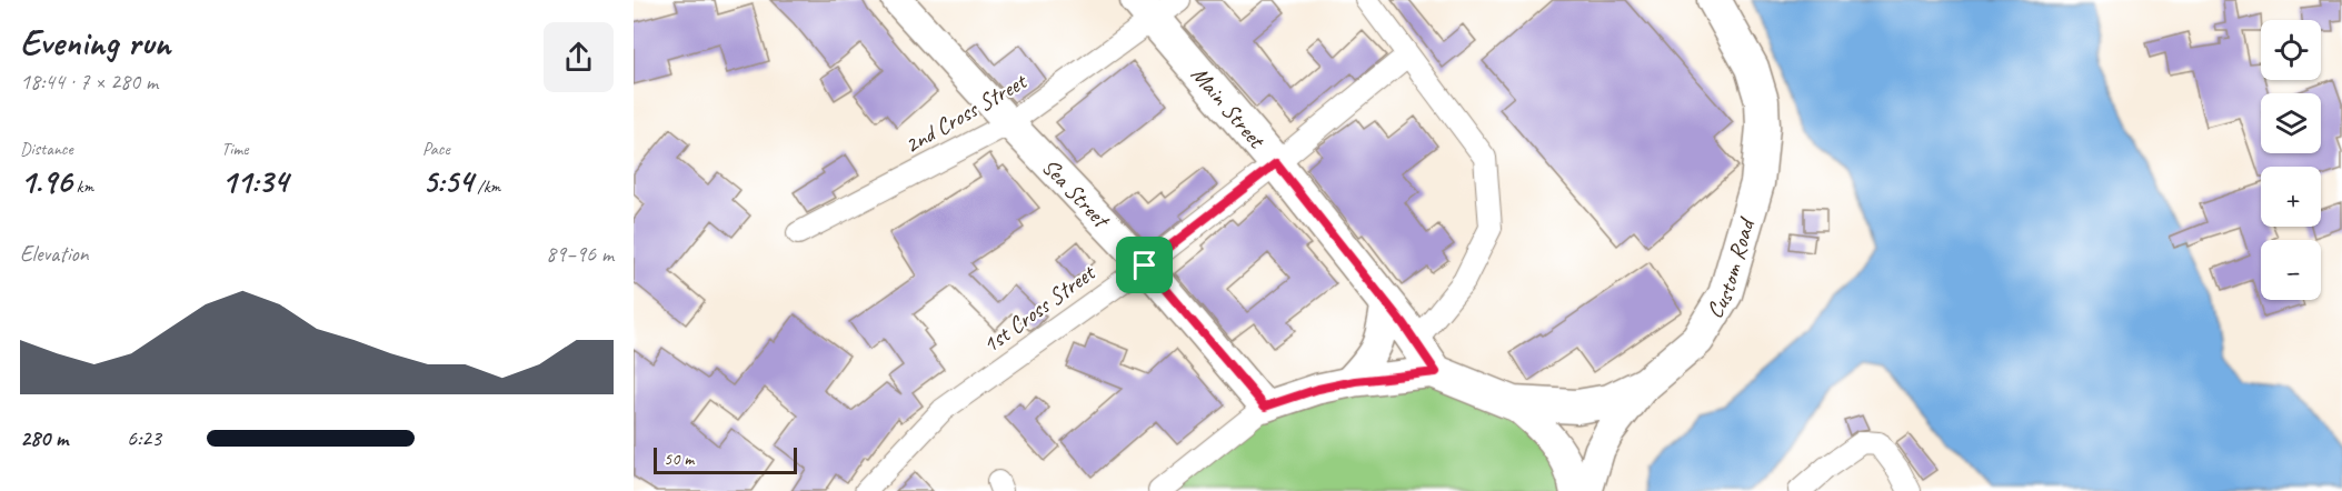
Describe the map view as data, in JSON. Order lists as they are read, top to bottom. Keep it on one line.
{"streets":{"main road":["Main Street","Custom Road"],"street":["2nd Cross Street","Sea Street","1st Cross Street"]},"crossings":[["Main Street","2nd Cross Street"],["Main Street","1st Cross Street"],["2nd Cross Street","Sea Street"],["Sea Street","1st Cross Street"]],"scale_bar":"50 m","page":{"heading":["Evening run","18:44 · 7 × 280 m"],"map_buttons":["+","−"],"stats":[["Distance","1.96 km"],["Time","11:34"],["Pace","5:54 /km"]],"chart":["Elevation","89–96 m"],"list":[{"name":"280 m","note":"6:23"}],"scale":"50 m"}}
